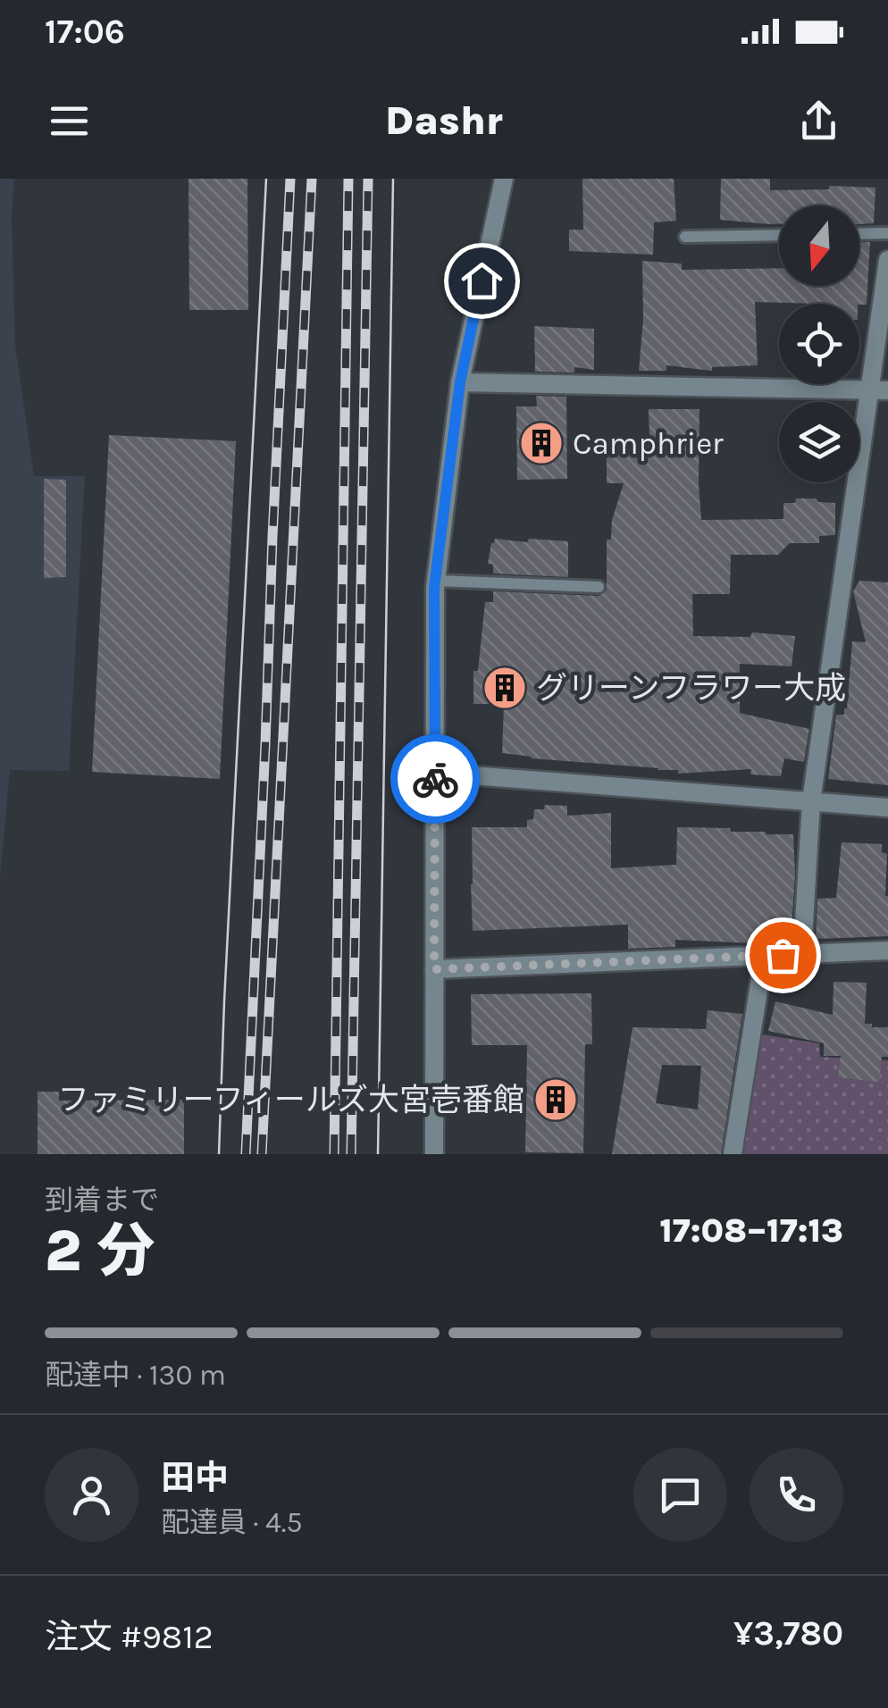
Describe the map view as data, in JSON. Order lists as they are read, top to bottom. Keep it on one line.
{"places":{"building":["Camphrier","グリーンフラワー大成","ファミリーフィールズ大宮壱番館"]},"north":"bottom","page":{"status":"17:06","header":"Dashr","heading":["2 分","到着まで","17:08–17:13"],"panel":["田中","配達員 · 4.5","注文 #9812","¥3,780"],"bar":"配達中 · 130 m"}}
